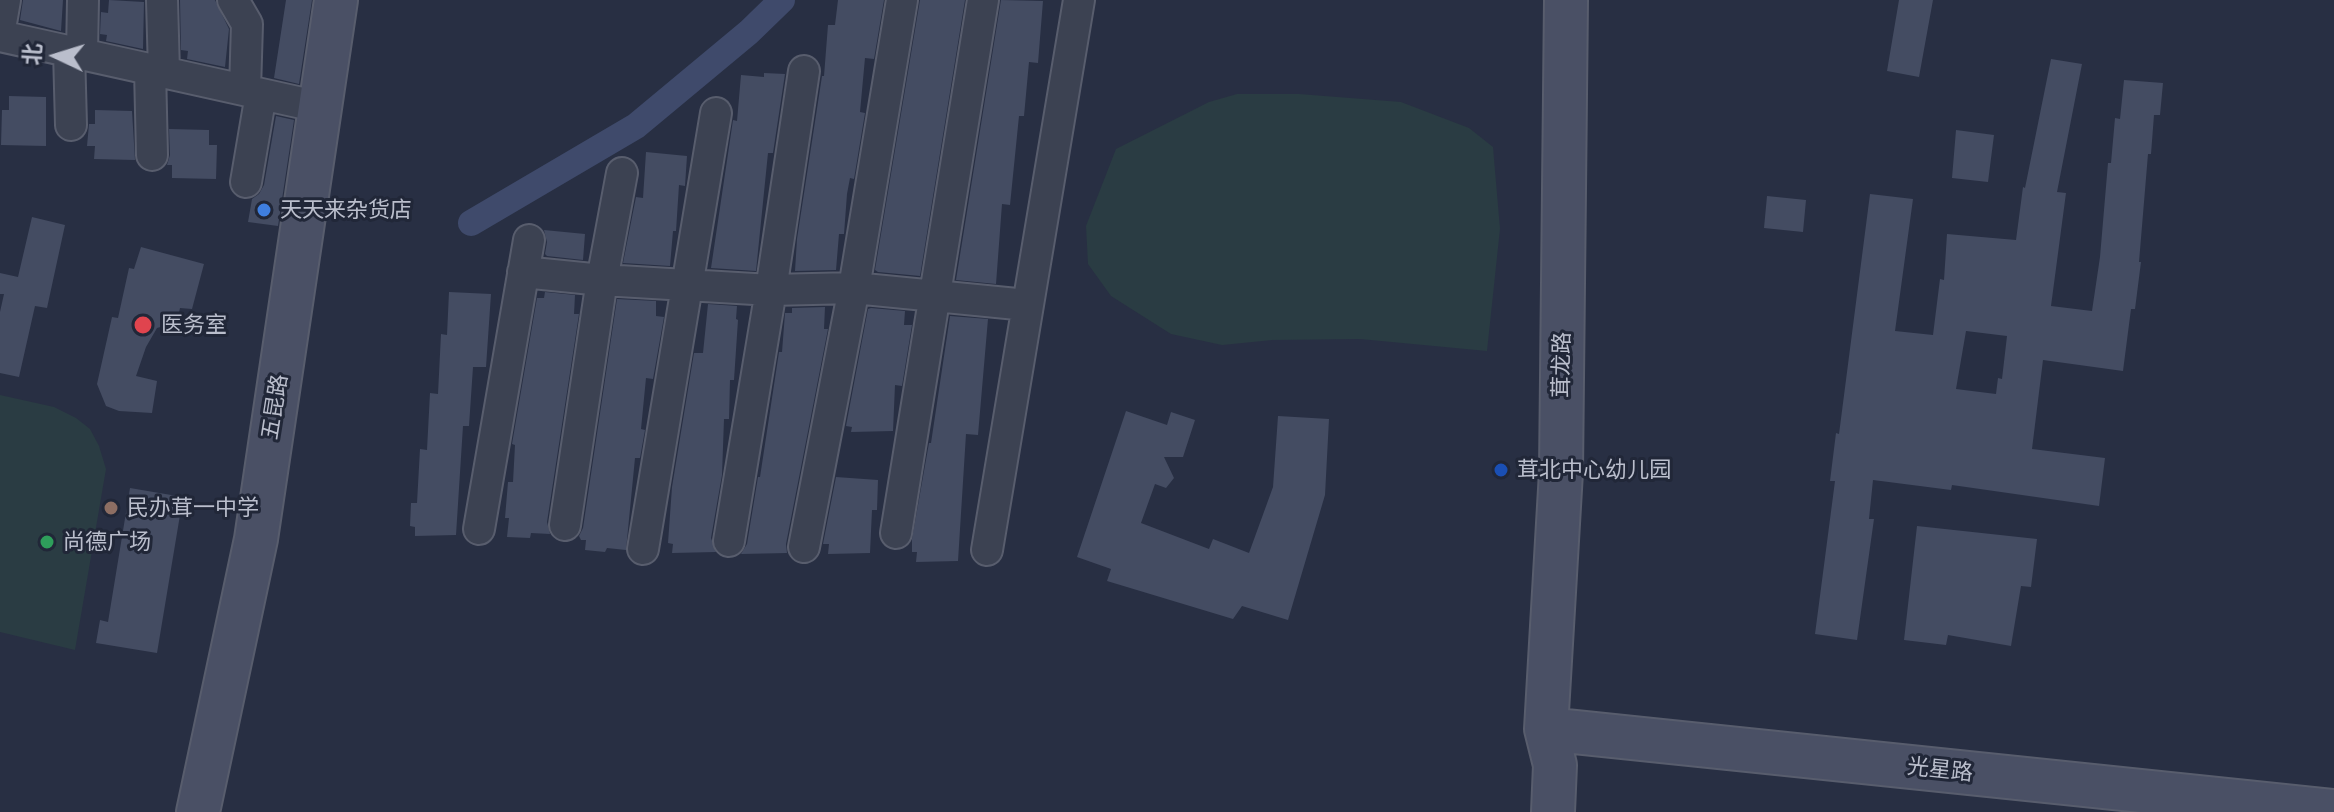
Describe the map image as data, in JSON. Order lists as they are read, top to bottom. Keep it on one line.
{"streets":{"main road":["茸龙路","五昆路","光星路"]},"crossings":[["茸龙路","光星路"]],"places":["天天来杂货店","医务室","茸北中心幼儿园","民办茸一中学","尚德广场"],"north":"left"}
